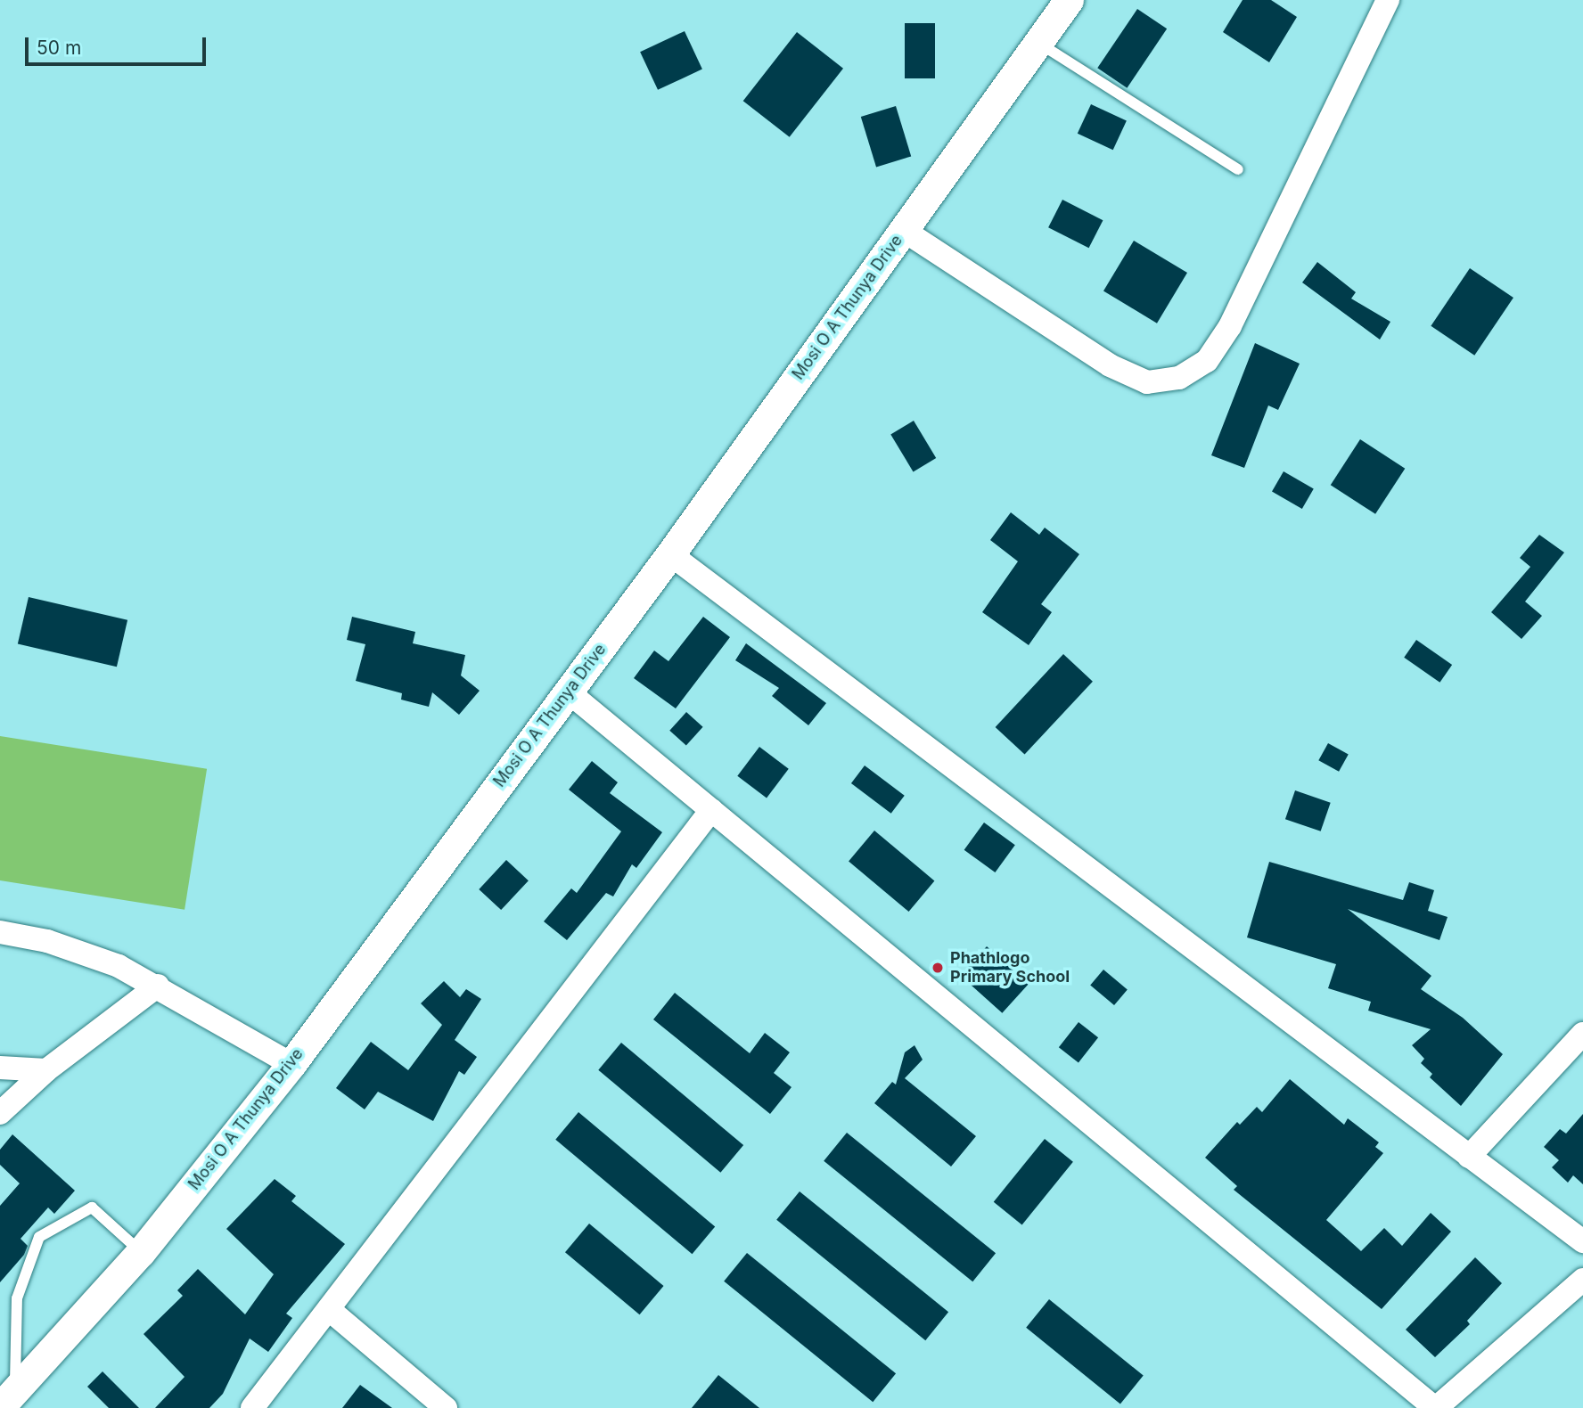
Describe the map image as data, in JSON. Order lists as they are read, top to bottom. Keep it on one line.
{"streets":{"street":["Mosi O A Thunya Drive"]},"places":["Phathlogo Primary School"],"scale_bar":"50 m"}
